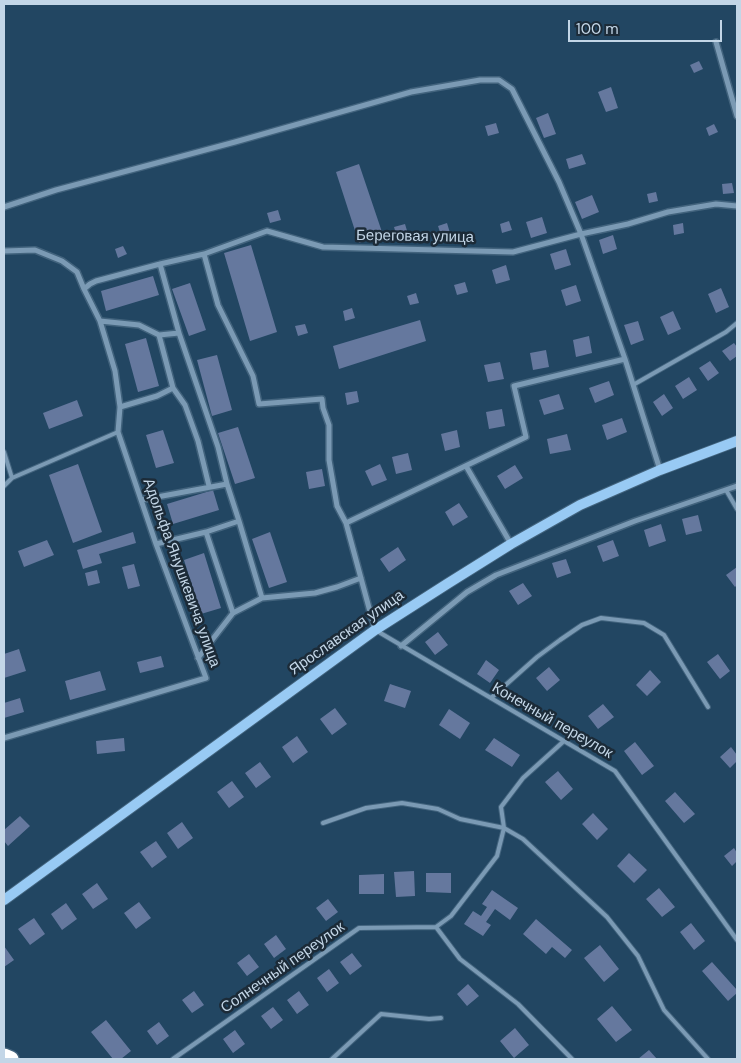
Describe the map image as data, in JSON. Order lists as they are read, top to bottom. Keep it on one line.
{"streets":{"main road":["Ярославская улица"],"street":["Береговая улица","Адольфа Янушкевича улица"],"lane":["Конечный переулок","Солнечный переулок"]},"crossings":[["Береговая улица","Адольфа Янушкевича улица"],["Ярославская улица","Конечный переулок"]],"scale_bar":"100 m"}
